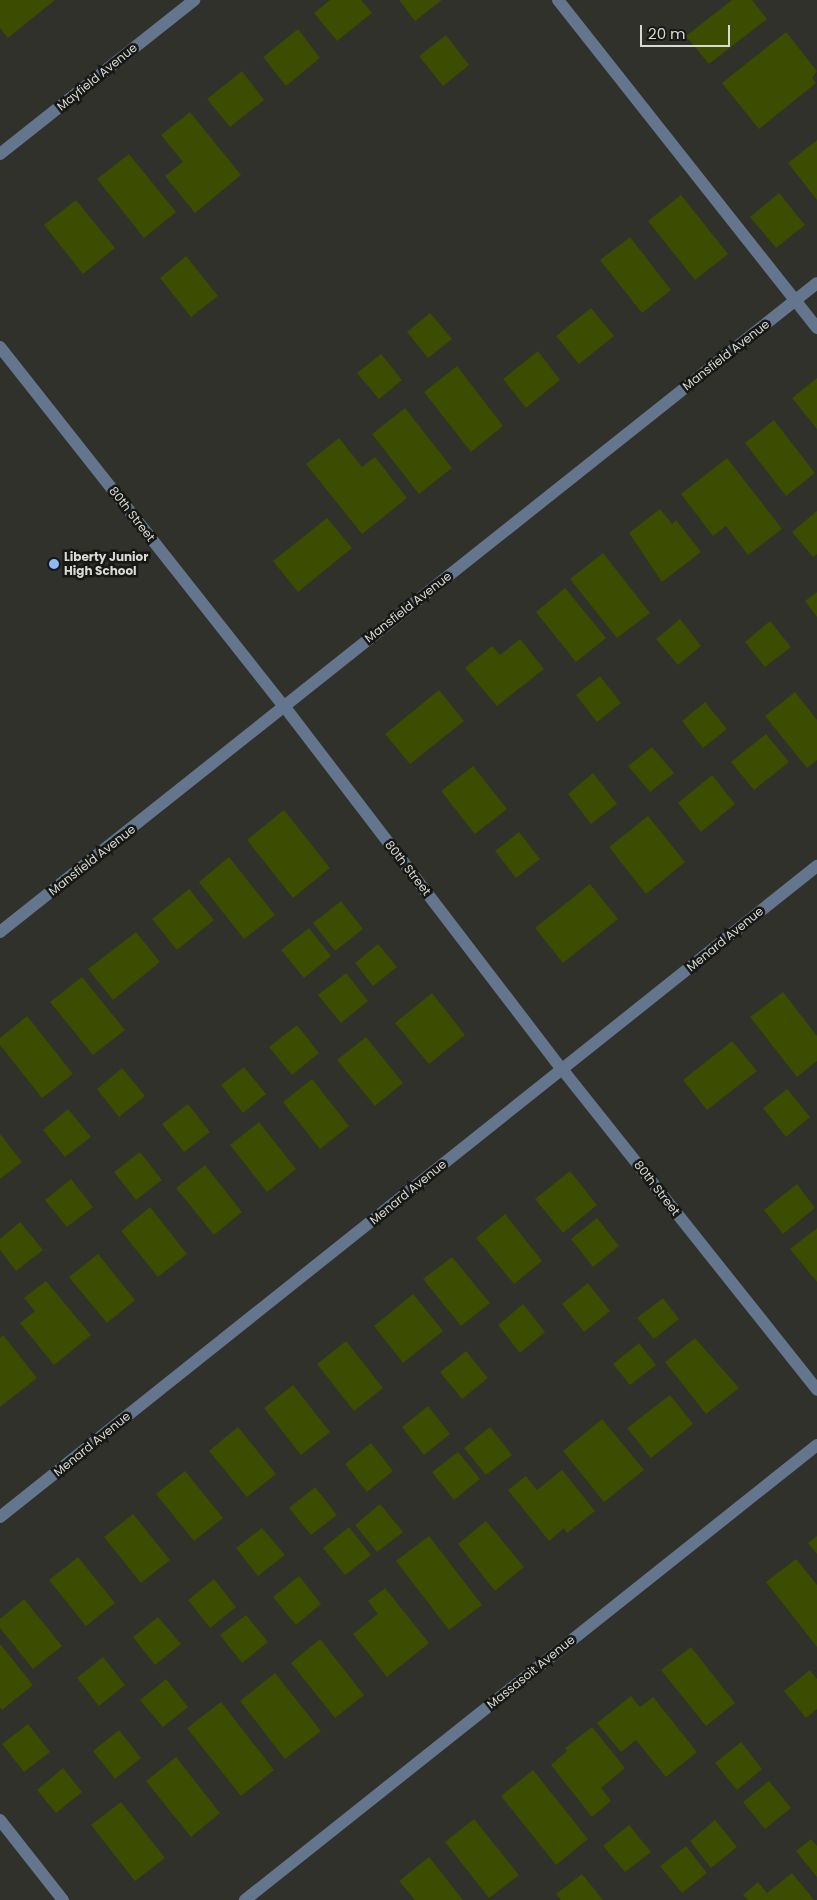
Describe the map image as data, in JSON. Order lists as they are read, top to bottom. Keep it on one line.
{"streets":{"street":["Mayfield Avenue","Mansfield Avenue","80th Street","Menard Avenue","Massasoit Avenue"]},"crossings":[["Mansfield Avenue","80th Street"],["80th Street","Menard Avenue"]],"places":["Liberty Junior High School"],"scale_bar":"20 m"}
